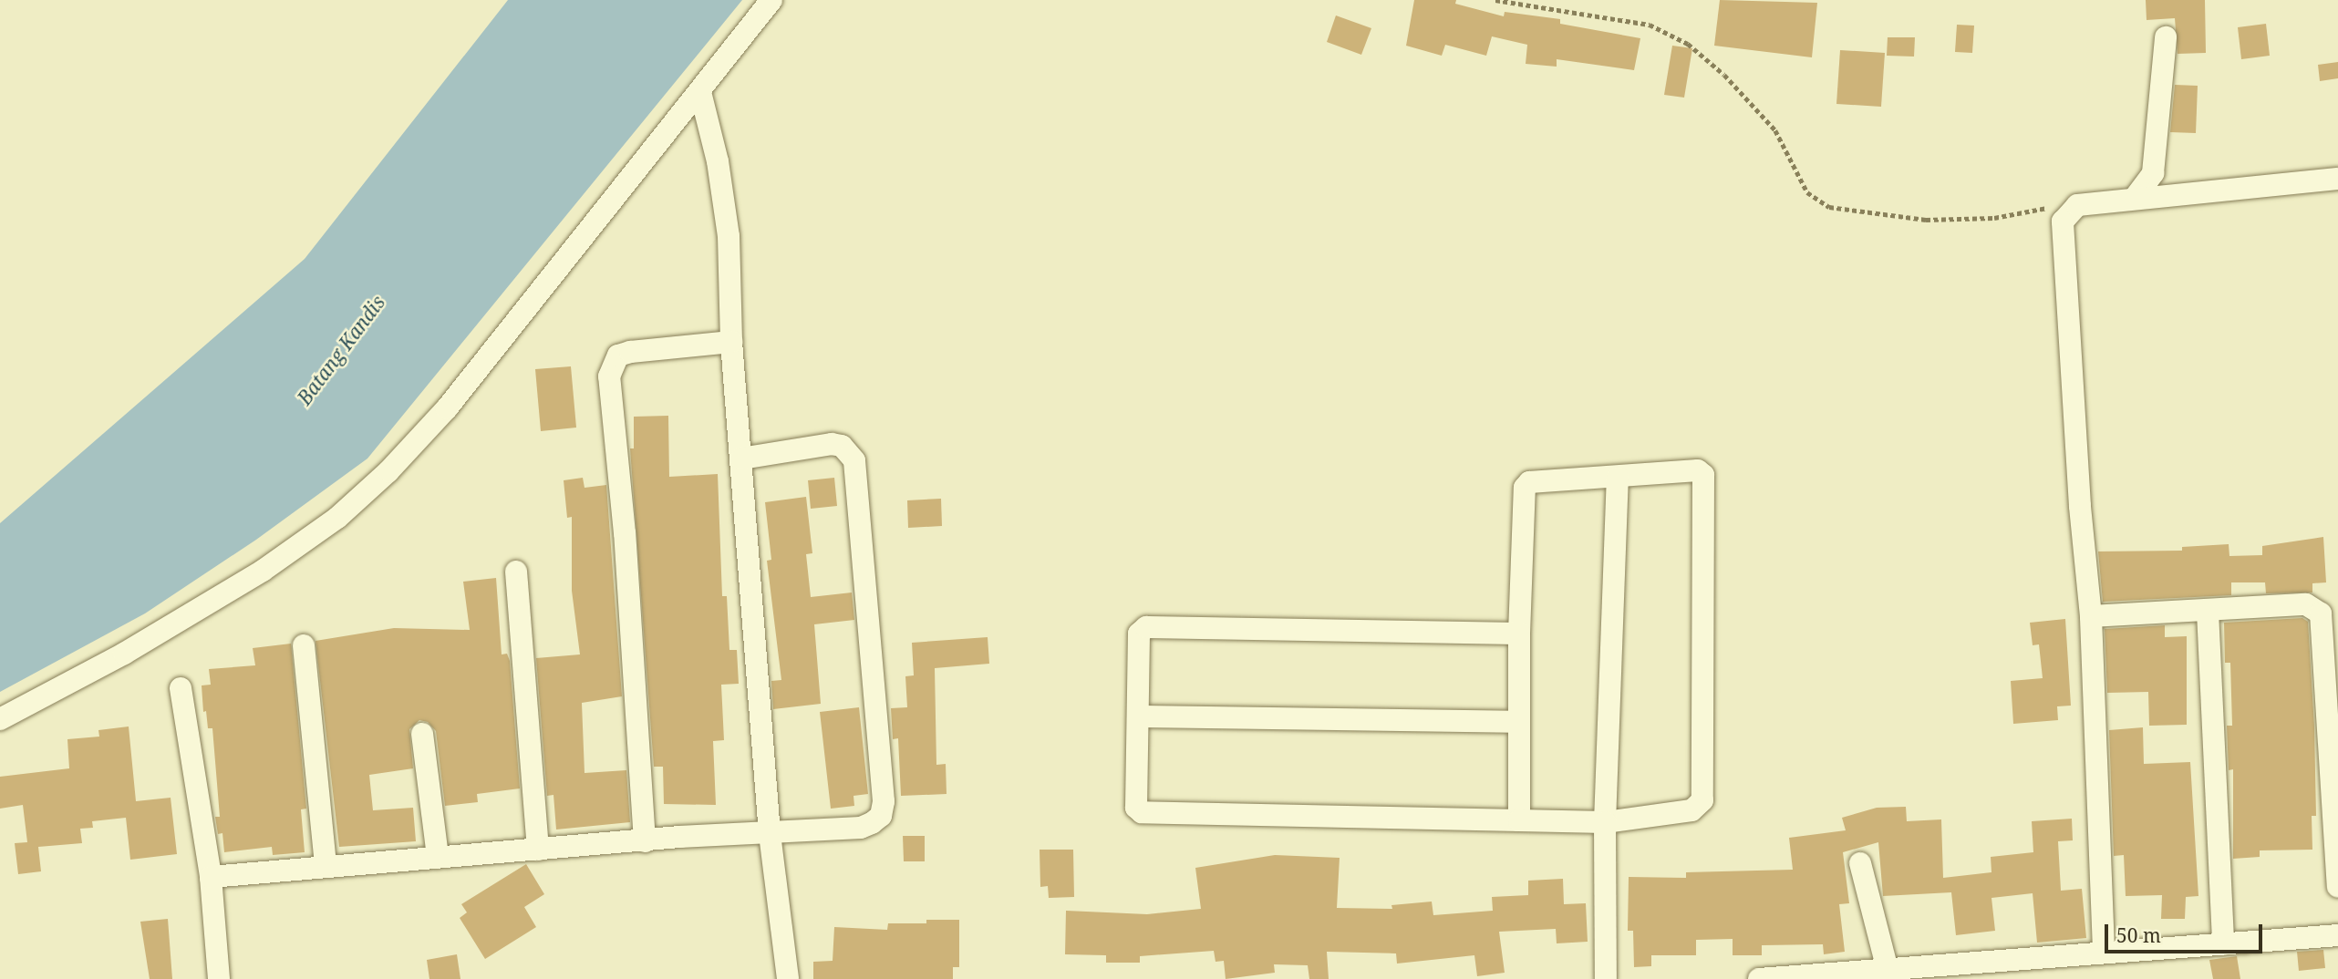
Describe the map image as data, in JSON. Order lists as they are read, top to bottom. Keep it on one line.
{"water":["Batang Kandis"],"scale_bar":"50 m"}
